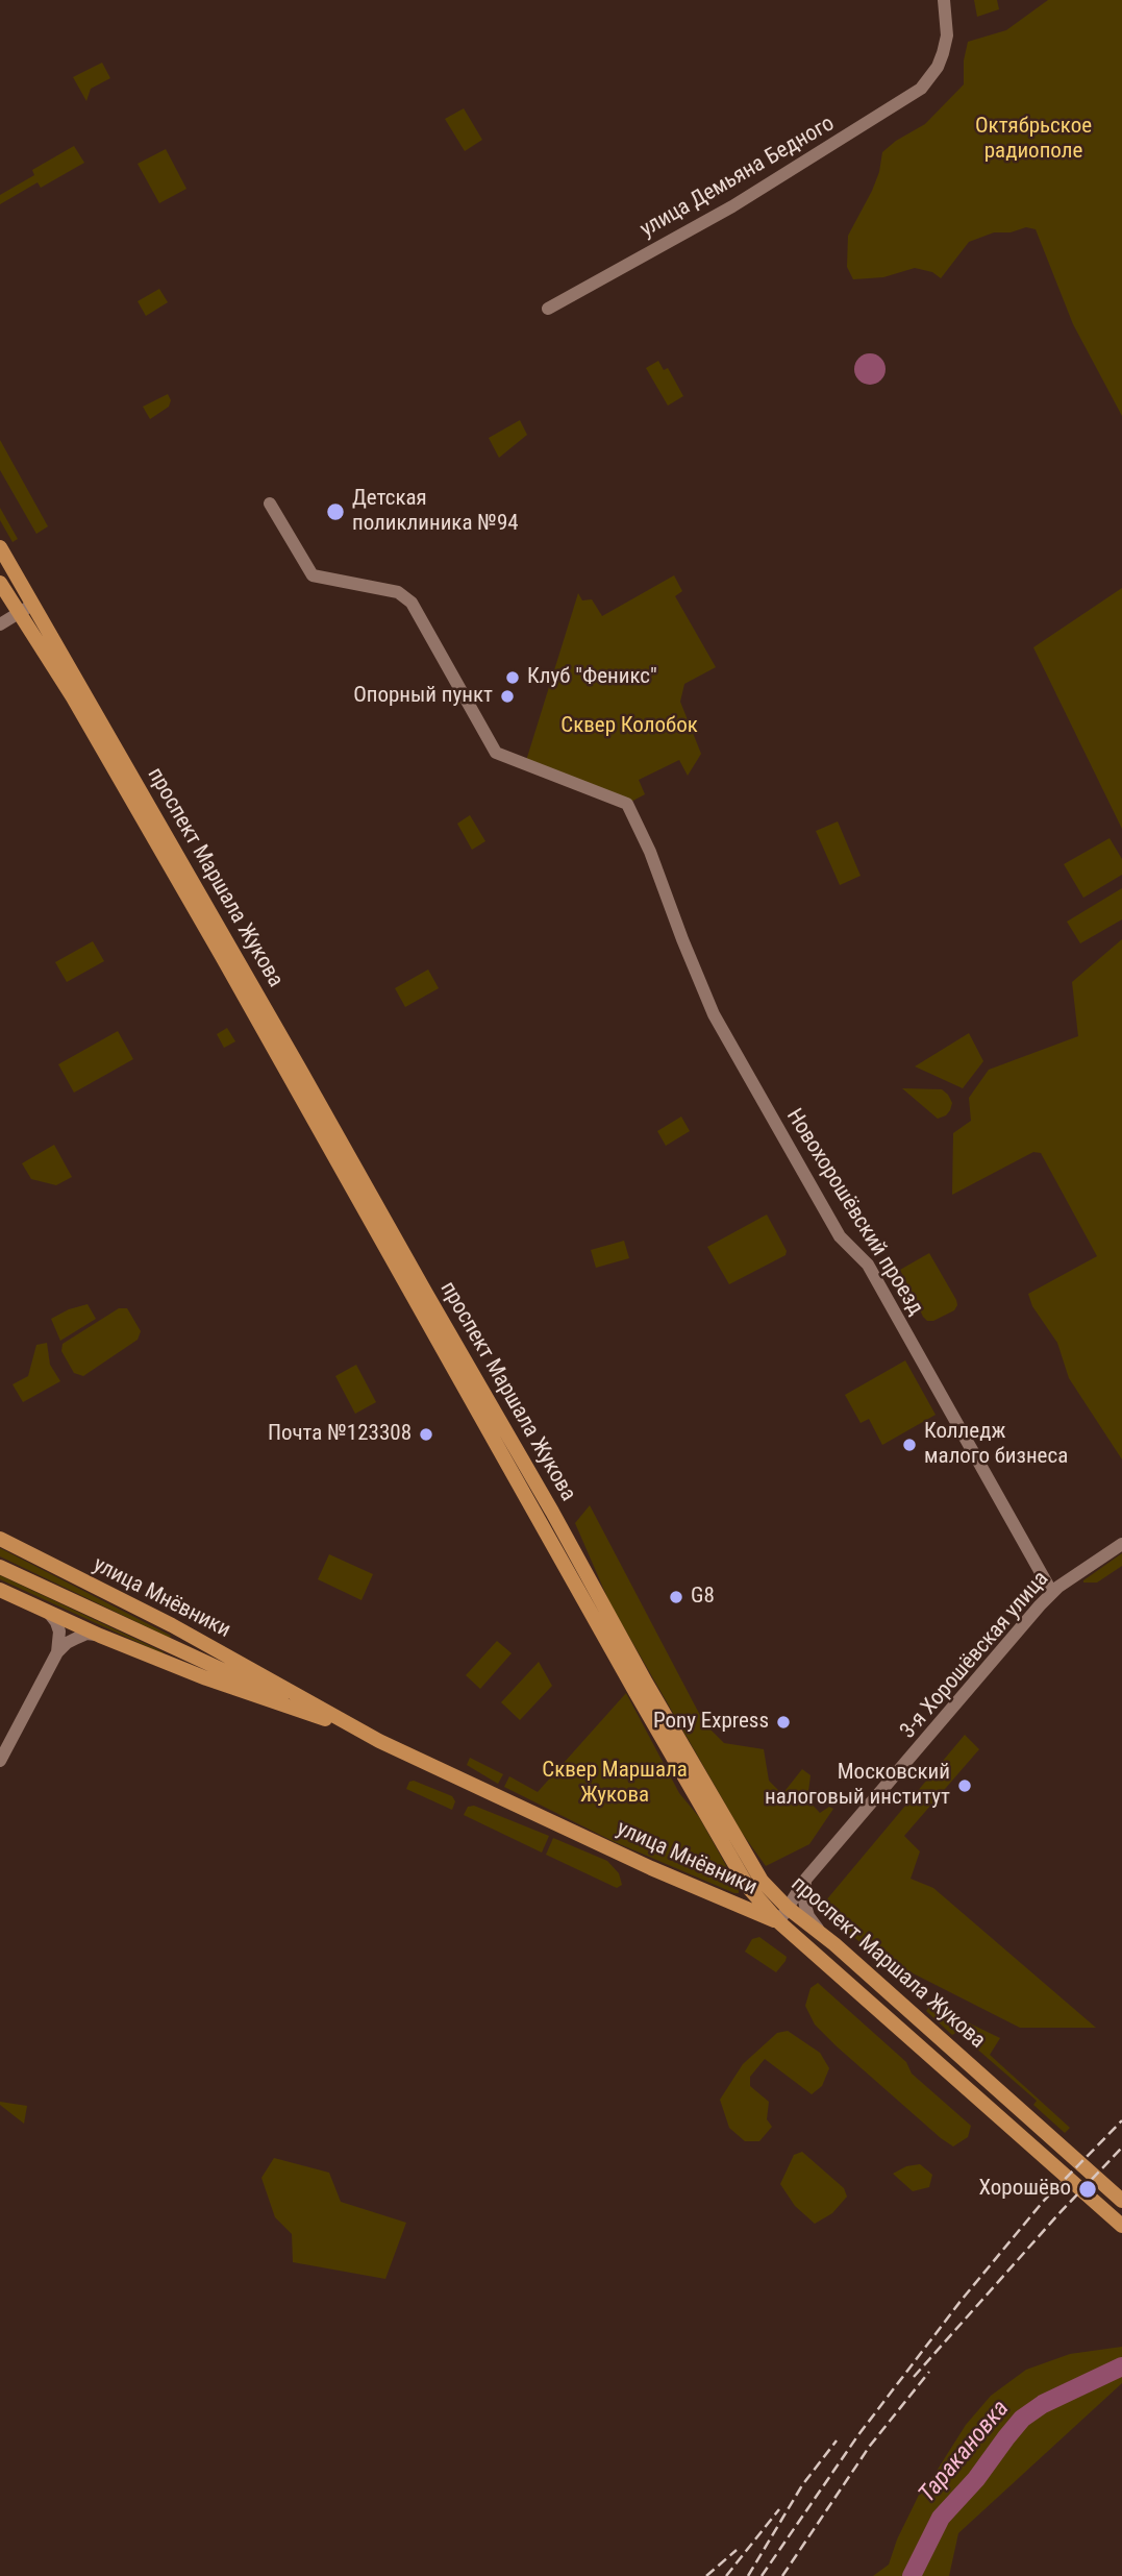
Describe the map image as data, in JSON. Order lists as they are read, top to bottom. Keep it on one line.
{"streets":{"main road":["проспект Маршала Жукова","улица Мнёвники"],"street":["улица Демьяна Бедного","Новохорошёвский проезд","3-я Хорошёвская улица"]},"crossings":[["проспект Маршала Жукова","улица Мнёвники"],["проспект Маршала Жукова","3-я Хорошёвская улица"],["Новохорошёвский проезд","3-я Хорошёвская улица"],["улица Мнёвники","3-я Хорошёвская улица"]],"water":["Таракановка"],"parks":["Октябрьское радиополе","Сквер Колобок","Сквер Маршала Жукова"],"places":["Детская поликлиника №94","Клуб \"Феникс\"","Опорный пункт","Почта №123308","Колледж малого бизнеса","G8","Pony Express","Московский налоговый институт","Хорошёво"]}
